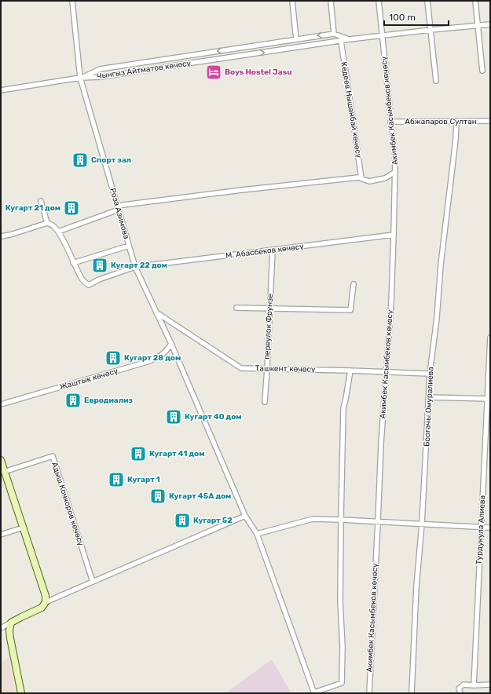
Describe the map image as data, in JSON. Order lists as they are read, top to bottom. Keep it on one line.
{"streets":{"street":["Чынгыз Айтматов көчөсү","Кедеев Нышанбай көчөсү","Акимбек Касымбеков көчөсү","Абжапаров Султан","Роза Азимова","М. Абасбеков көчөсү","переулок Фрунзе","Ташкент көчөсү","Жаштык көчөсү","Боогачы Омуралиева","Адыш Кочкоров көчөсү","Турдукула Алиева"]},"crossings":[["Чынгыз Айтматов көчөсү","Кедеев Нышанбай көчөсү"],["Чынгыз Айтматов көчөсү","Акимбек Касымбеков көчөсү"],["Чынгыз Айтматов көчөсү","Роза Азимова"],["Акимбек Касымбеков көчөсү","Абжапаров Султан"],["Акимбек Касымбеков көчөсү","М. Абасбеков көчөсү"],["Акимбек Касымбеков көчөсү","Ташкент көчөсү"],["Абжапаров Султан","Боогачы Омуралиева"],["Роза Азимова","М. Абасбеков көчөсү"],["Роза Азимова","Ташкент көчөсү"],["Роза Азимова","Жаштык көчөсү"],["М. Абасбеков көчөсү","переулок Фрунзе"],["переулок Фрунзе","Ташкент көчөсү"],["Ташкент көчөсү","Боогачы Омуралиева"]],"places":{"hotel":["Boys Hostel Jasu"],"building":["Спорт зал","Кугарт 21 дом","Кугарт 22 дом","Кугарт 28 дом","Евродиализ","Кугарт 40 дом","Кугарт 41 дом","Кугарт 1","Кугарт 45А дом","Кугарт 52"]},"scale_bar":"100 m"}
